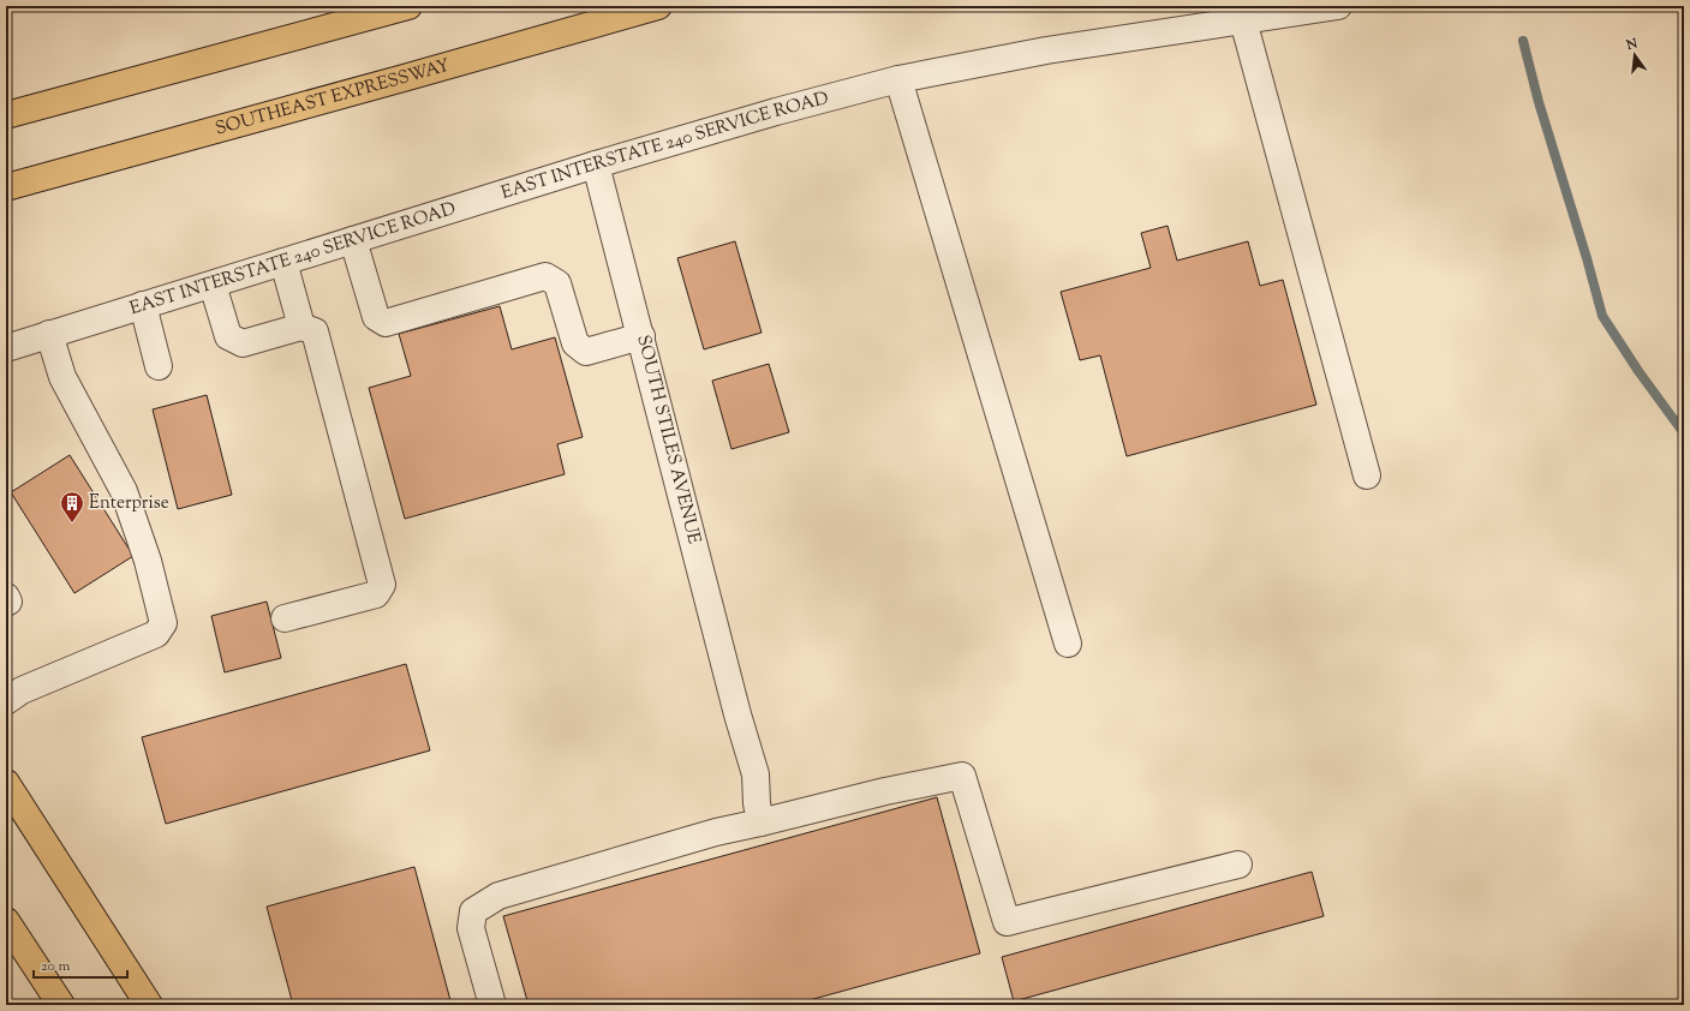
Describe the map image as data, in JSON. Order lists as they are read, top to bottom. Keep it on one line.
{"streets":{"main road":["SOUTHEAST EXPRESSWAY"],"street":["EAST INTERSTATE 240 SERVICE ROAD","SOUTH STILES AVENUE"]},"crossings":[["EAST INTERSTATE 240 SERVICE ROAD","SOUTH STILES AVENUE"]],"places":{"building":["Enterprise"]},"scale_bar":"20 m","north":"top"}
